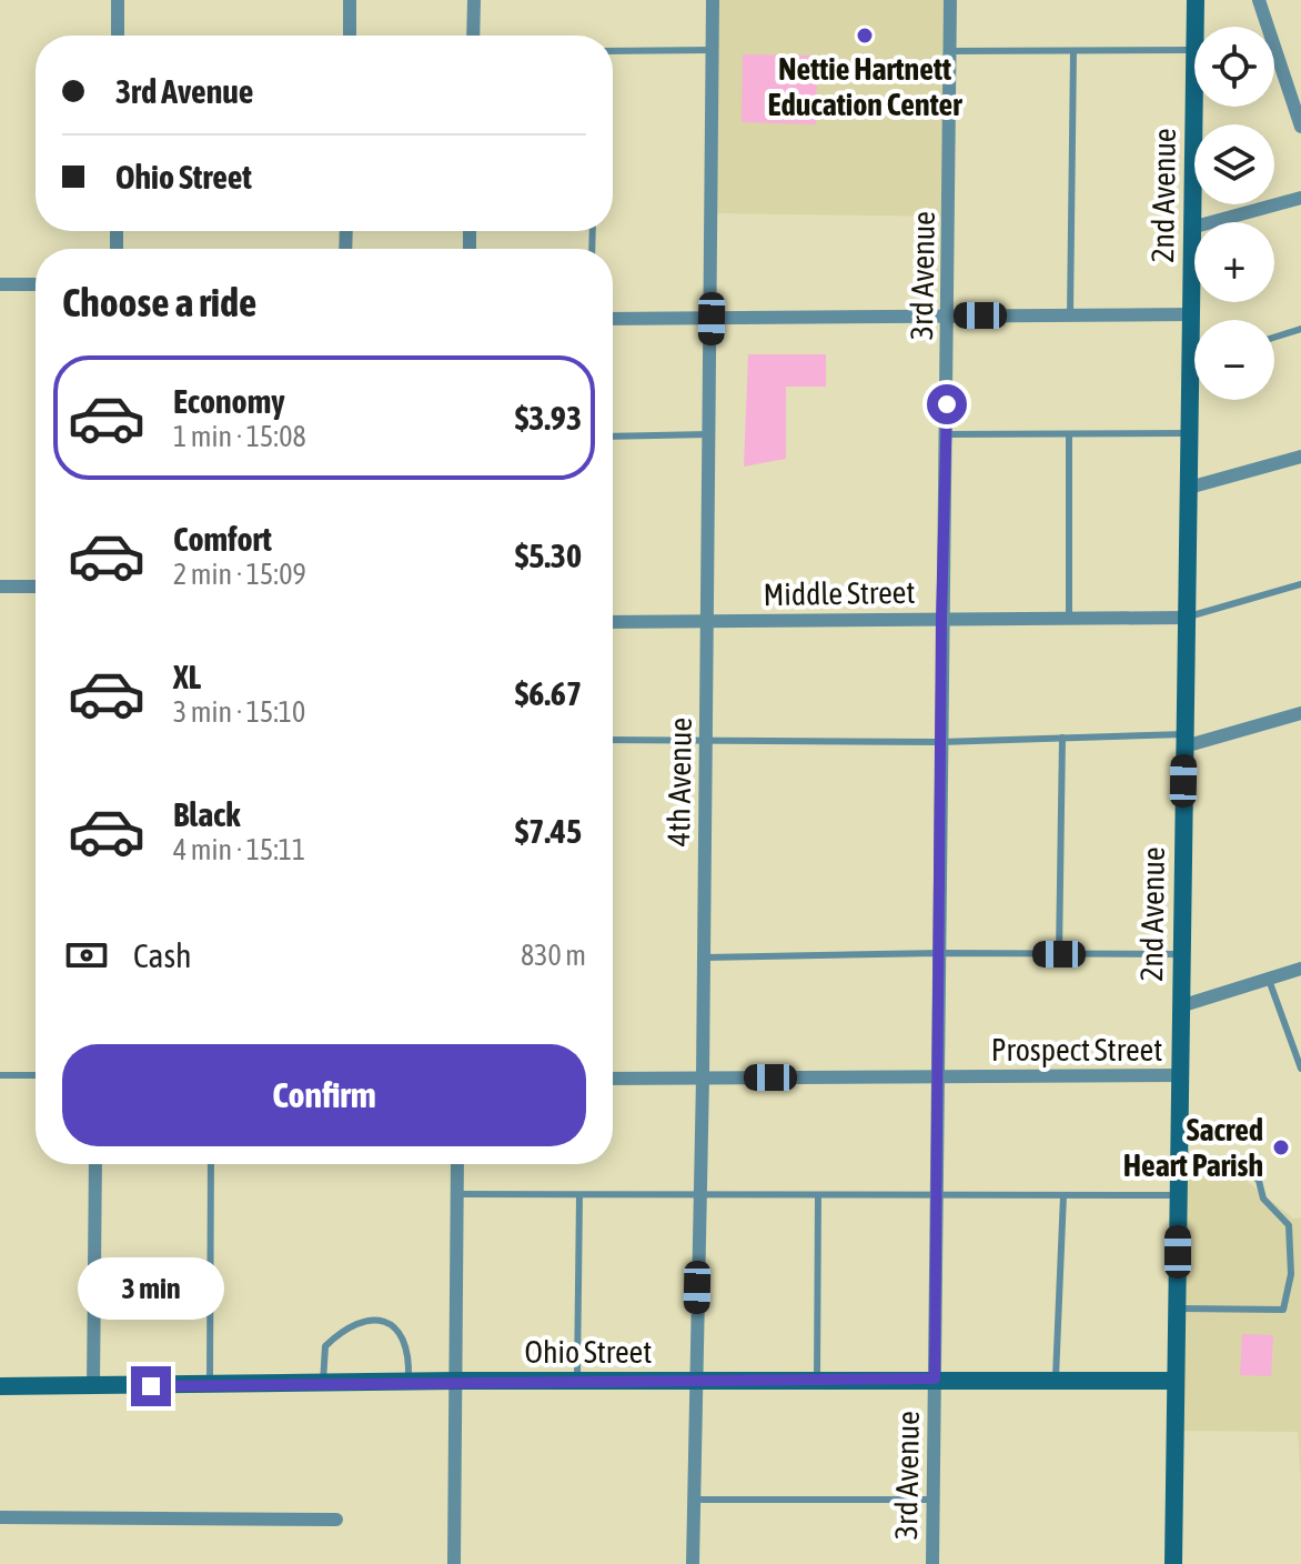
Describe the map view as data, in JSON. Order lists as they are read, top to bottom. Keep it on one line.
{"streets":{"street":["2nd Avenue","3rd Avenue","Middle Street","4th Avenue","Prospect Street","Ohio Street"]},"crossings":[["2nd Avenue","Middle Street"],["2nd Avenue","Prospect Street"],["2nd Avenue","Ohio Street"],["3rd Avenue","Middle Street"],["3rd Avenue","Prospect Street"],["3rd Avenue","Ohio Street"],["Middle Street","4th Avenue"],["4th Avenue","Prospect Street"],["4th Avenue","Ohio Street"]],"places":["Nettie Hartnett Education Center","Sacred Heart Parish"],"page":{"map_buttons":["+","−"],"banner":["3rd Avenue","Ohio Street"],"heading":"Choose a ride","list":[{"name":"Economy","note":"1 min · 15:08","value":"$3.93"},{"name":"Comfort","note":"2 min · 15:09","value":"$5.30"},{"name":"XL","note":"3 min · 15:10","value":"$6.67"},{"name":"Black","note":"4 min · 15:11","value":"$7.45"}],"pay":["Cash","830 m"],"buttons":"Confirm","bubble":"3 min"}}
